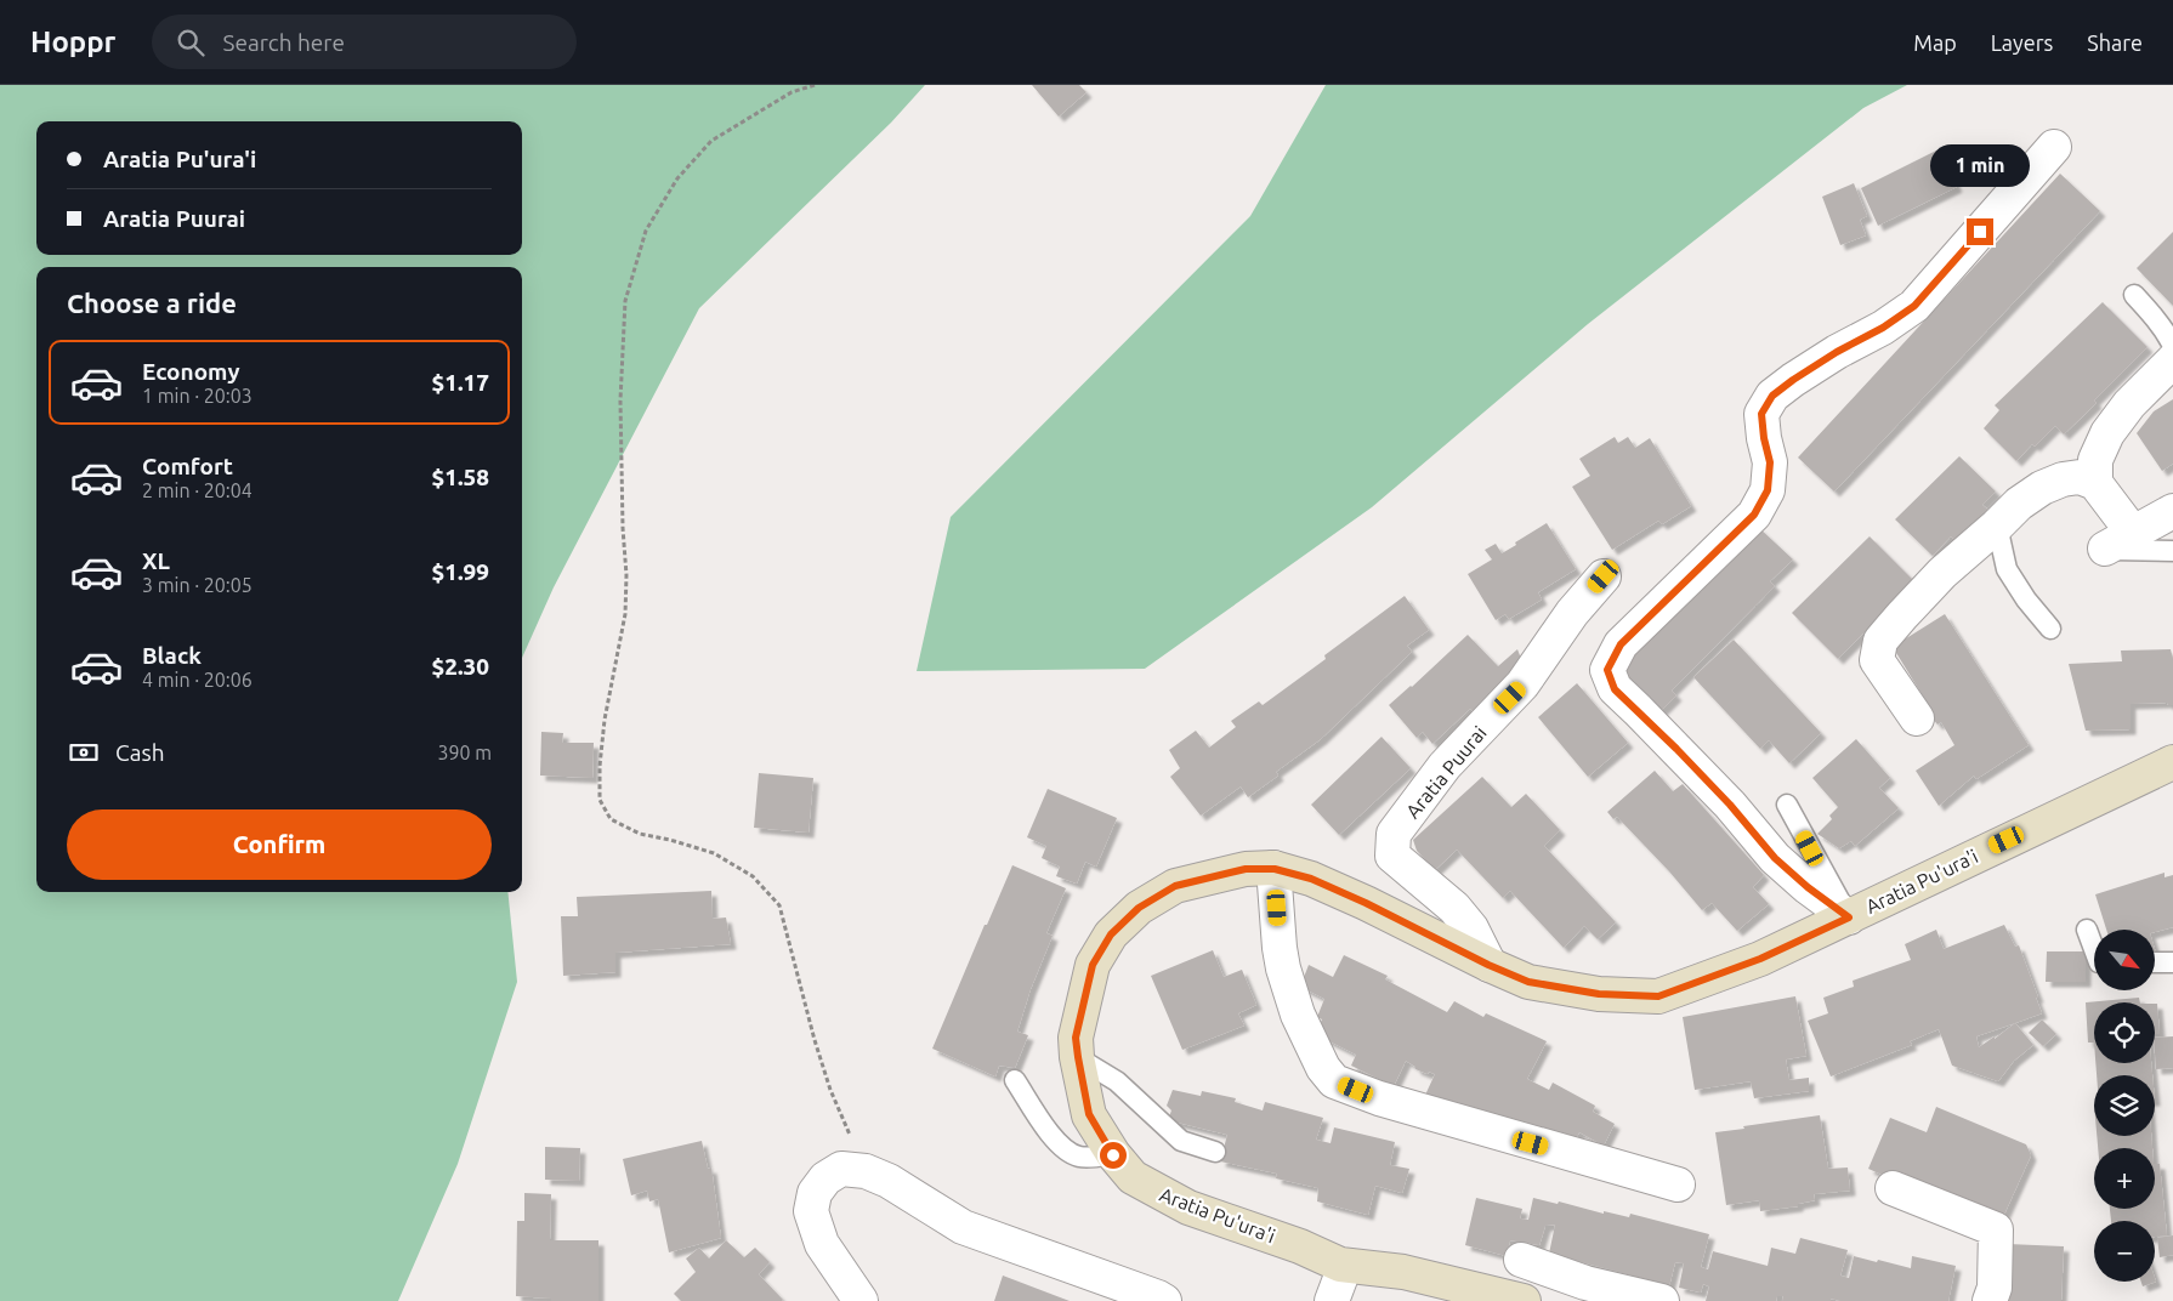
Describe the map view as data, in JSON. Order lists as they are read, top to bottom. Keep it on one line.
{"streets":{"main road":["Aratia Pu'ura'i"],"street":["Aratia Puurai"]},"crossings":[["Aratia Puurai","Aratia Pu'ura'i"]],"north":"bottom right","page":{"header":"Hoppr","search":"Search here","nav":["Map","Layers","Share"],"banner":["Aratia Pu'ura'i","Aratia Puurai"],"bubble":"1 min","heading":"Choose a ride","list":[{"name":"Economy","note":"1 min · 20:03","value":"$1.17"},{"name":"Comfort","note":"2 min · 20:04","value":"$1.58"},{"name":"XL","note":"3 min · 20:05","value":"$1.99"},{"name":"Black","note":"4 min · 20:06","value":"$2.30"}],"pay":["Cash","390 m"],"buttons":"Confirm","map_buttons":["+","−"]}}
